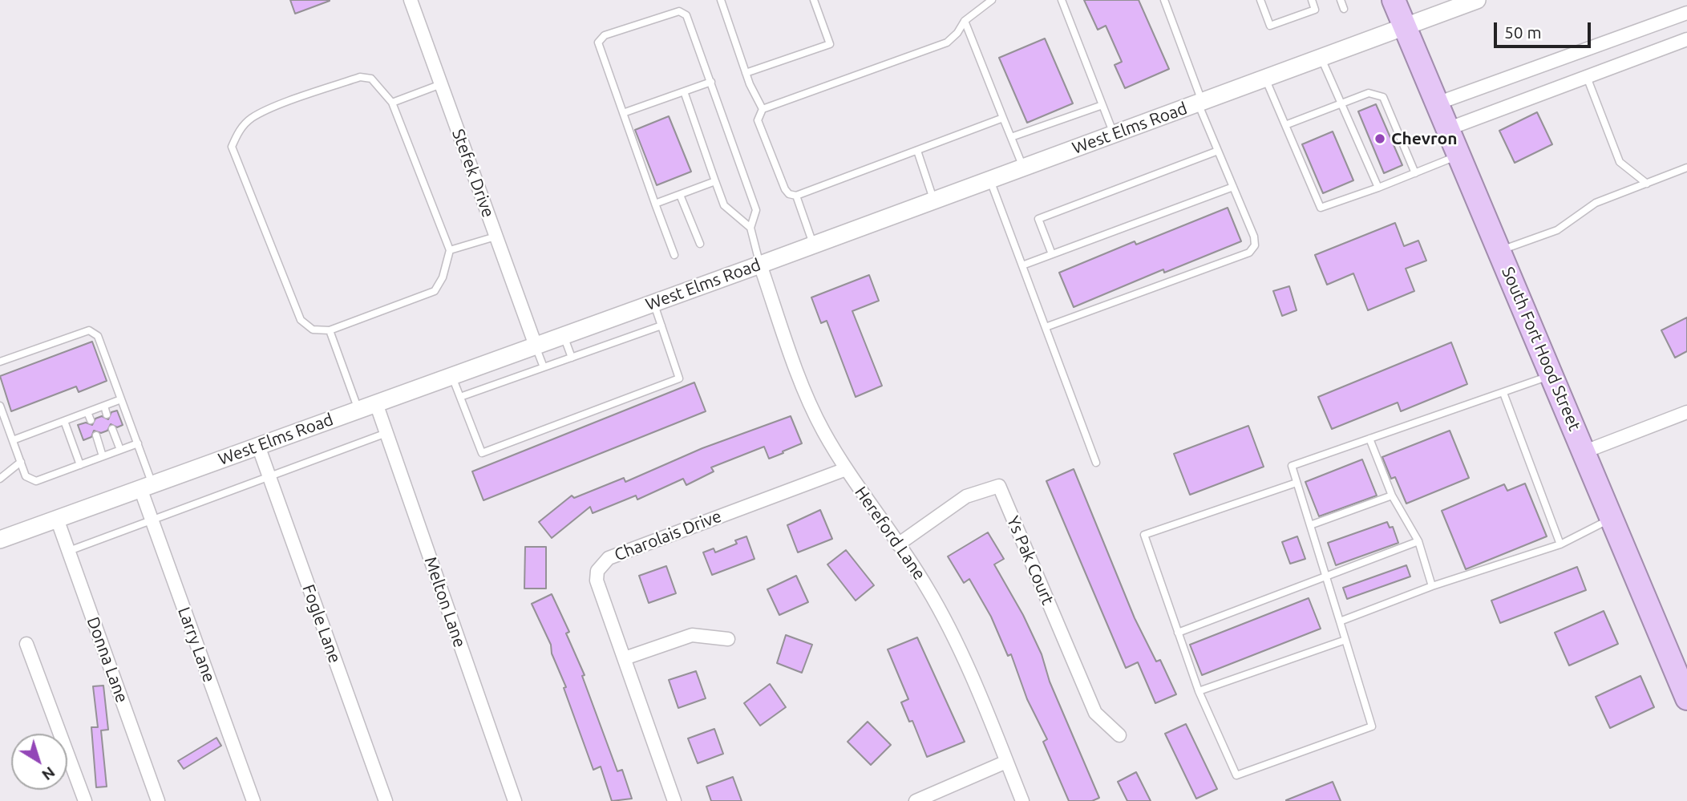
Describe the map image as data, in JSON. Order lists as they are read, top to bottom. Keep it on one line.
{"streets":{"highway":["South Fort Hood Street"],"main road":["West Elms Road"],"street":["Stefek Drive","Hereford Lane","Charolais Drive","Ys Pak Court","Melton Lane","Fogle Lane","Larry Lane","Donna Lane"]},"crossings":[["West Elms Road","Stefek Drive"],["West Elms Road","South Fort Hood Street"],["West Elms Road","Hereford Lane"],["West Elms Road","Melton Lane"],["West Elms Road","Fogle Lane"],["West Elms Road","Larry Lane"],["West Elms Road","Donna Lane"],["Hereford Lane","Charolais Drive"],["Hereford Lane","Ys Pak Court"]],"places":["Chevron"],"scale_bar":"50 m","north":"bottom right"}
